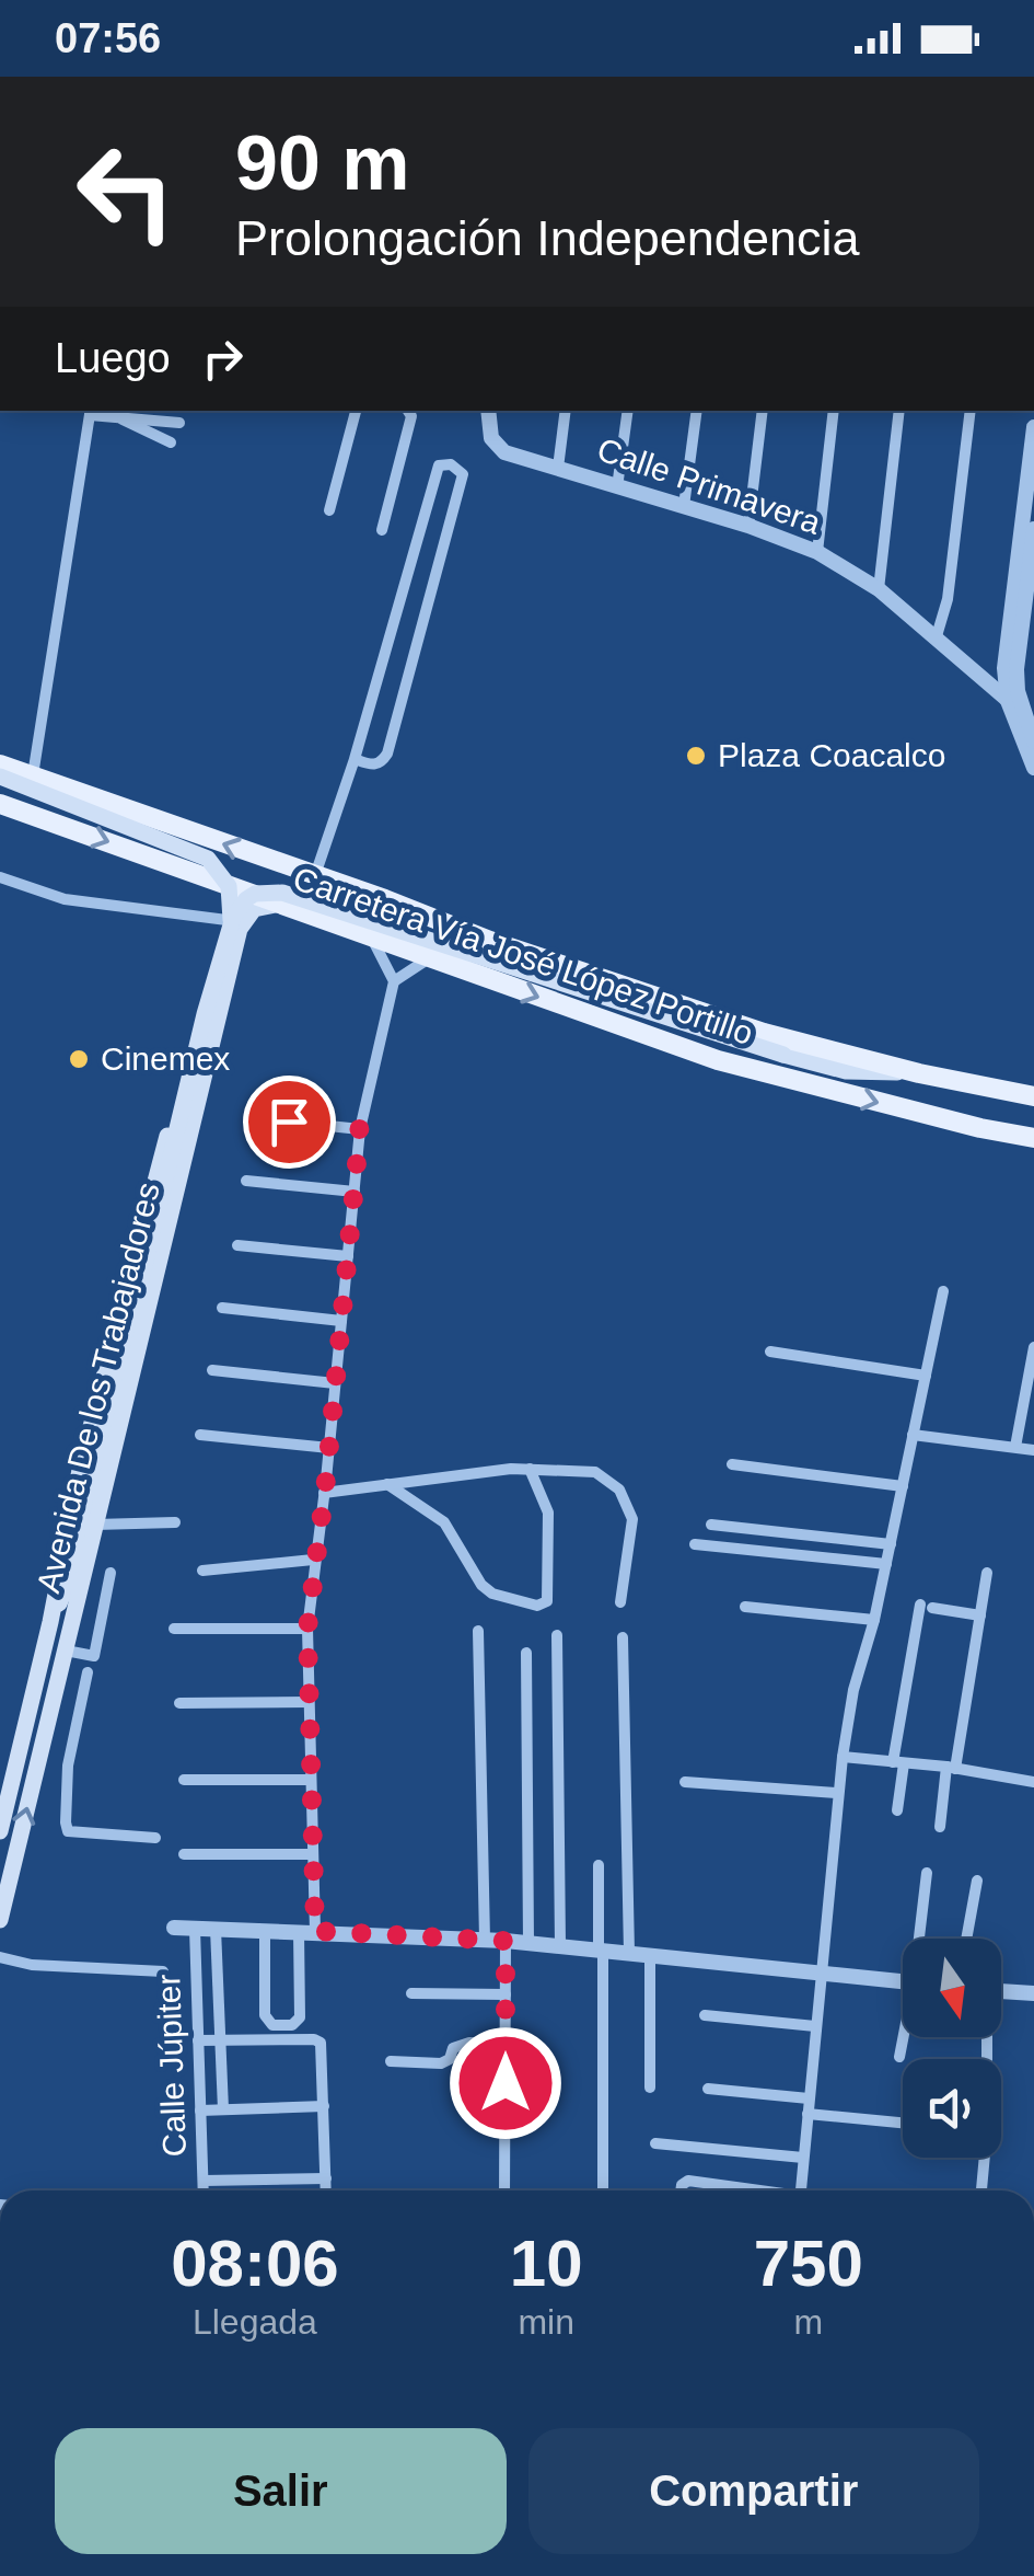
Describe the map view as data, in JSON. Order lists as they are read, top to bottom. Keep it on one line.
{"streets":{"main road":["Carretera Vía José López Portillo","Avenida De los Trabajadores"],"street":["Calle Primavera","Calle Júpiter"]},"places":["Plaza Coacalco","Cinemex"],"north":"bottom","page":{"status":"07:56","turn":["90 m","Prolongación Independencia"],"then":"Luego","eta":["08:06","Llegada","10","min","750","m"],"buttons":["Salir","Compartir"]}}
